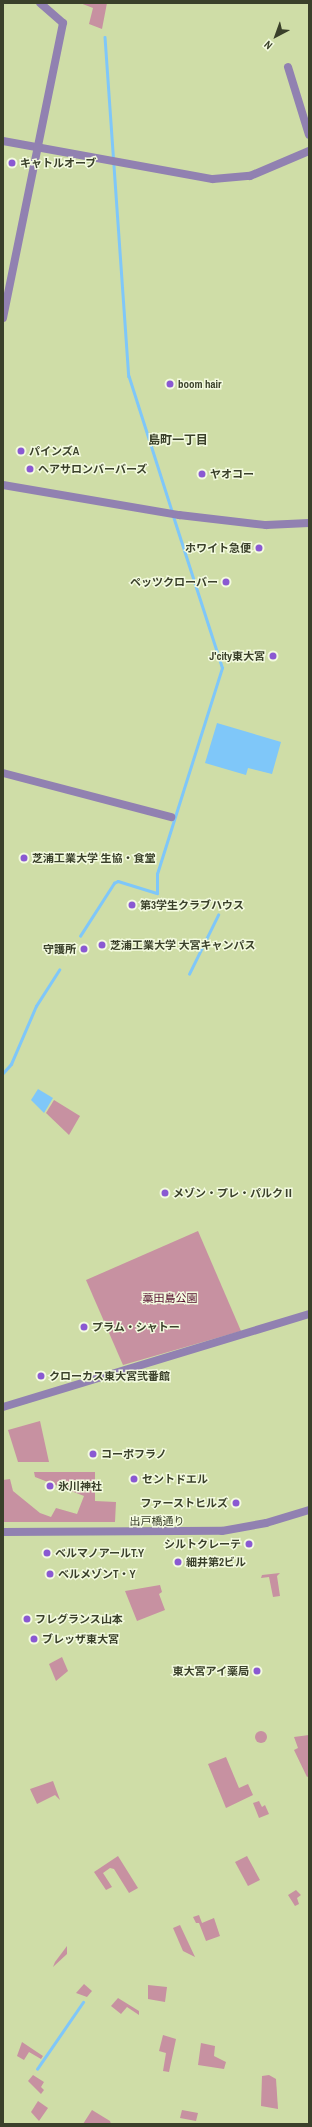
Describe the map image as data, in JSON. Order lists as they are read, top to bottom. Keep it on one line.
{"streets":{"street":["出戸橋通り"]},"districts":["島町一丁目"],"parks":["藁田島公園"],"places":["キャトルオーブ","boom hair","パインズA","ヘアサロンバーバーズ","ヤオコー","ホワイト急便","ペッツクローバー","J'city東大宮","芝浦工業大学 生協・食堂","第3学生クラブハウス","芝浦工業大学 大宮キャンパス","守護所","メゾン・プレ・パルクⅡ","プラム・シャトー","クローカス東大宮弐番館","コーポフラノ","セントドエル","氷川神社","ファーストヒルズ","シルトクレーテ","ベルマノアールT.Y","細井第2ビル","ベルメゾンT・Y","フレグランス山本","ブレッザ東大宮","東大宮アイ薬局"],"north":"bottom left"}
